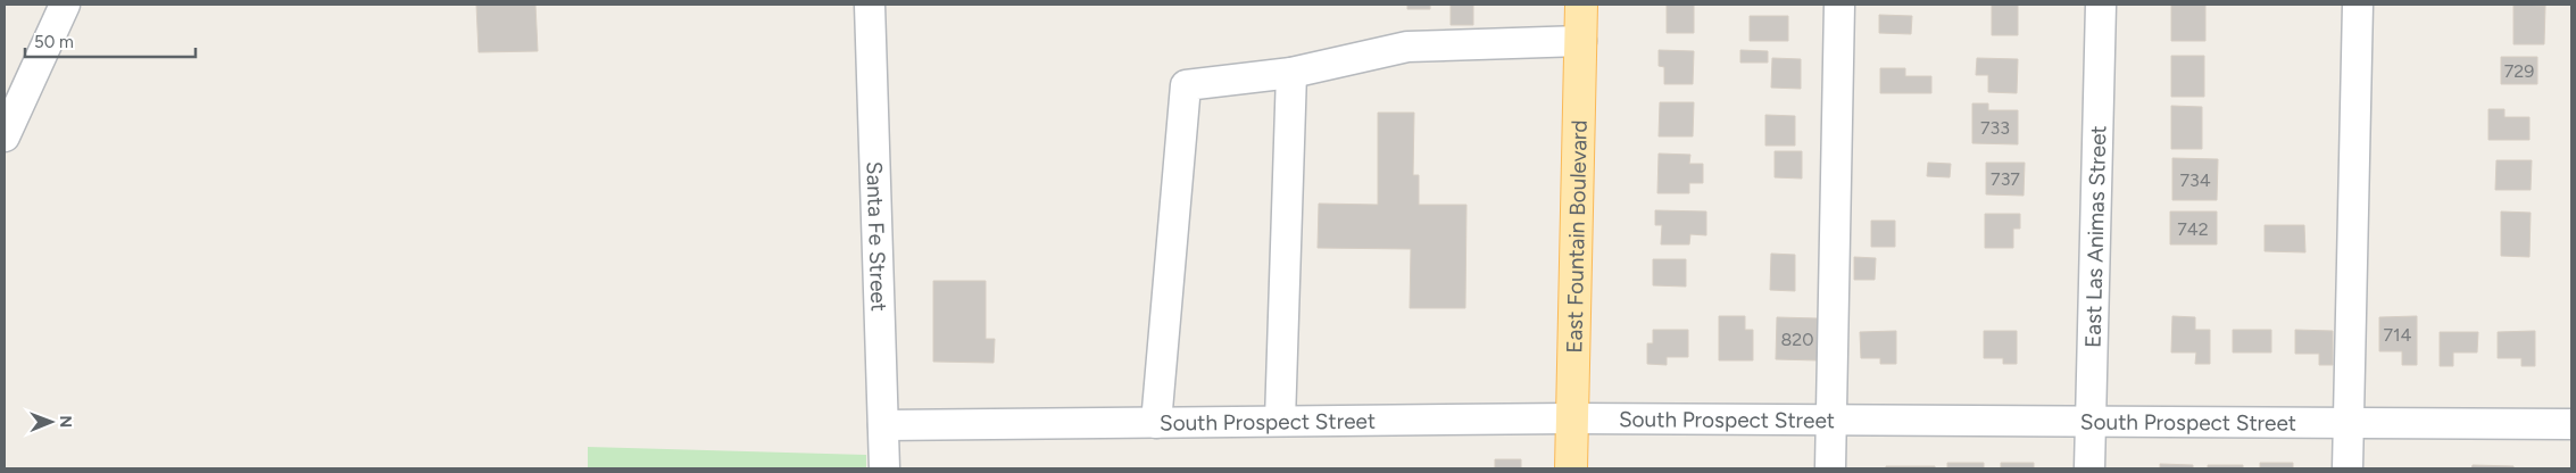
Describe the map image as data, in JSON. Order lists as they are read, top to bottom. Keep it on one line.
{"streets":{"main road":["East Fountain Boulevard"],"street":["Santa Fe Street","East Las Animas Street","South Prospect Street"]},"crossings":[["Santa Fe Street","South Prospect Street"],["East Fountain Boulevard","South Prospect Street"],["East Las Animas Street","South Prospect Street"]],"house_numbers":["729","733","737","734","742","714","820"],"scale_bar":"50 m","north":"right"}
